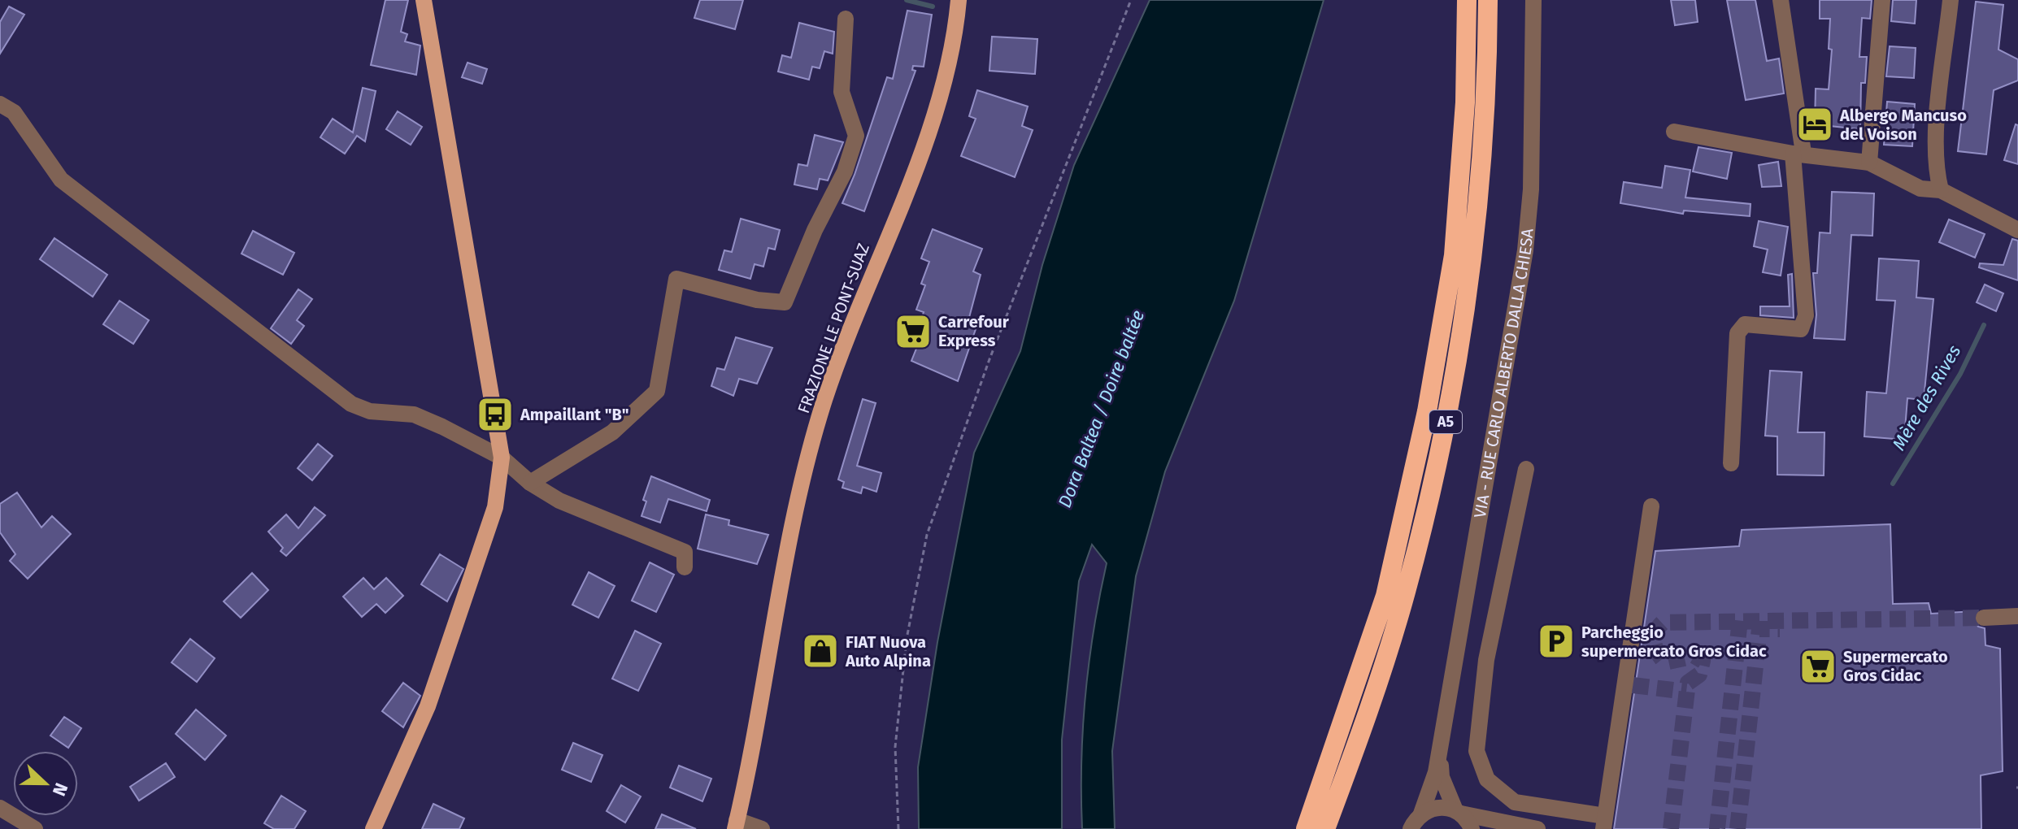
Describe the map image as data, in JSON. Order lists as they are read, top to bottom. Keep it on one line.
{"streets":{"highway":["A5"],"main road":["FRAZIONE LE PONT-SUAZ"],"street":["VIA - RUE CARLO ALBERTO DALLA CHIESA"]},"water":["Mère des Rives","Dora Baltea / Doire baltée"],"places":{"hotel":["Albergo Mancuso del Voison"],"supermarket":["Carrefour Express","Supermercato Gros Cidac"],"bus stop":["Ampaillant \"B\""],"parking":["Parcheggio supermercato Gros Cidac"],"shop":["FIAT Nuova Auto Alpina"]},"north":"right"}
